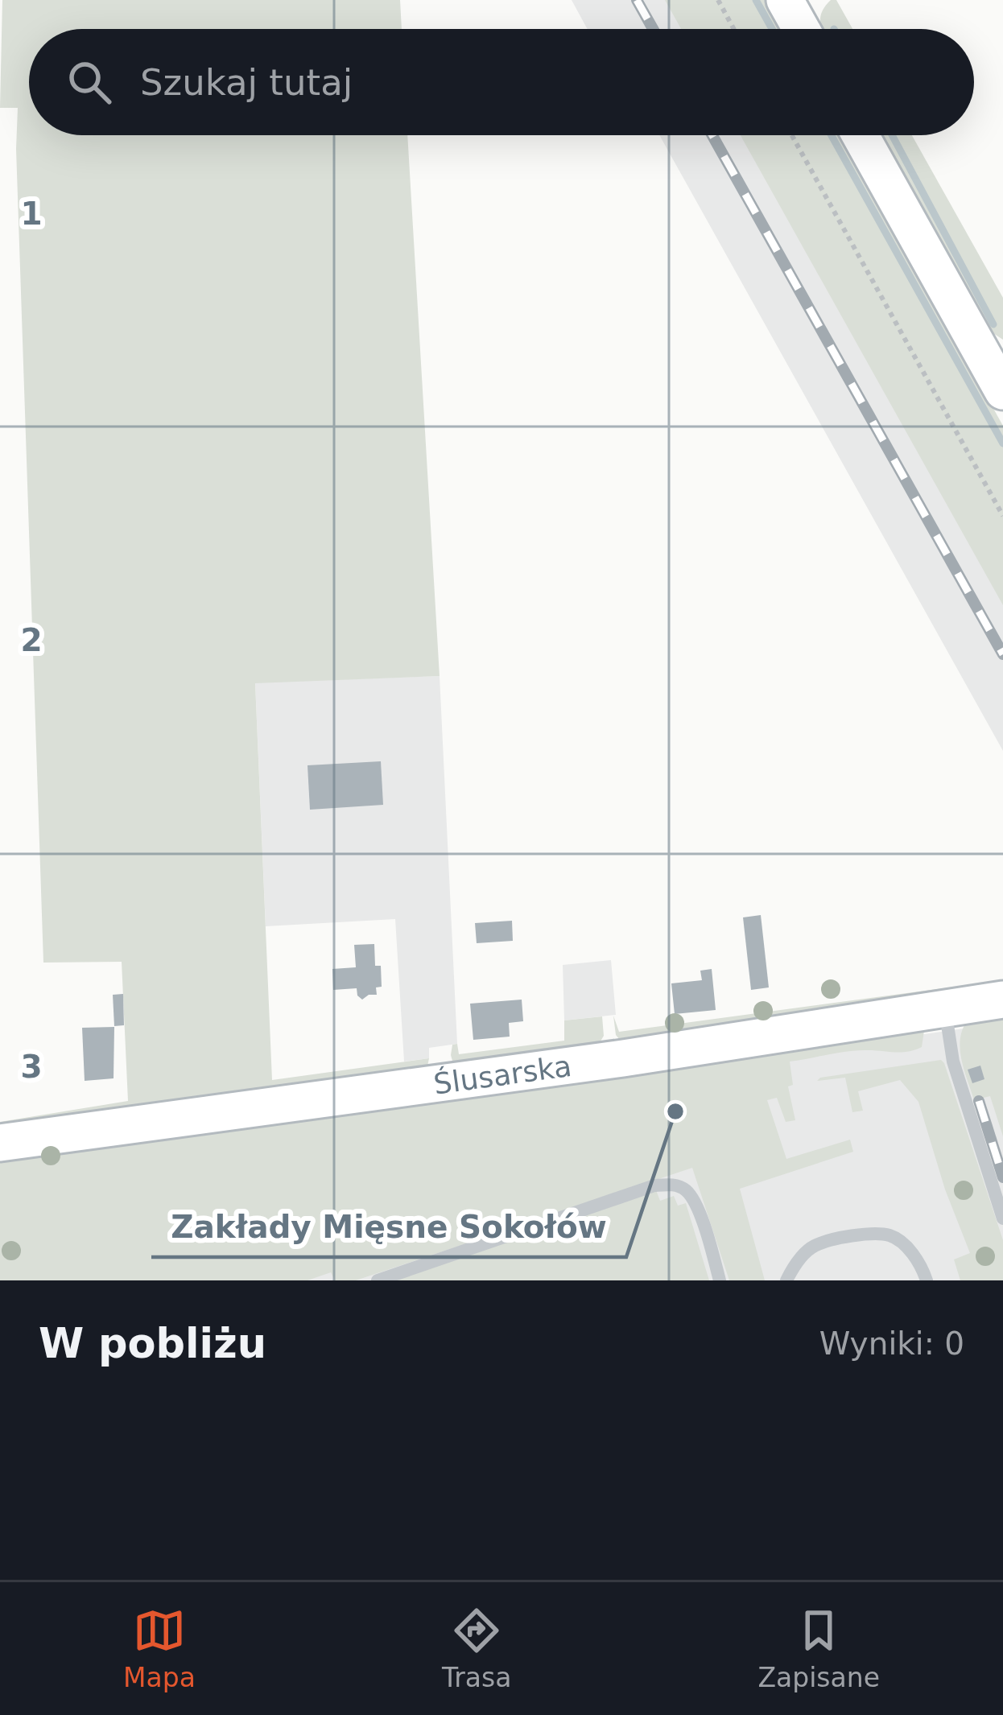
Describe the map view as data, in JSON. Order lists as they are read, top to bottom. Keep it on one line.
{"streets":{"street":["Ślusarska"]},"places":["Zakłady Mięsne Sokołów"],"page":{"search":"Szukaj tutaj","heading":["W pobliżu","Wyniki: 0"],"nav":["Mapa","Trasa","Zapisane"]},"grid":{"rows":["1","2","3"]}}
